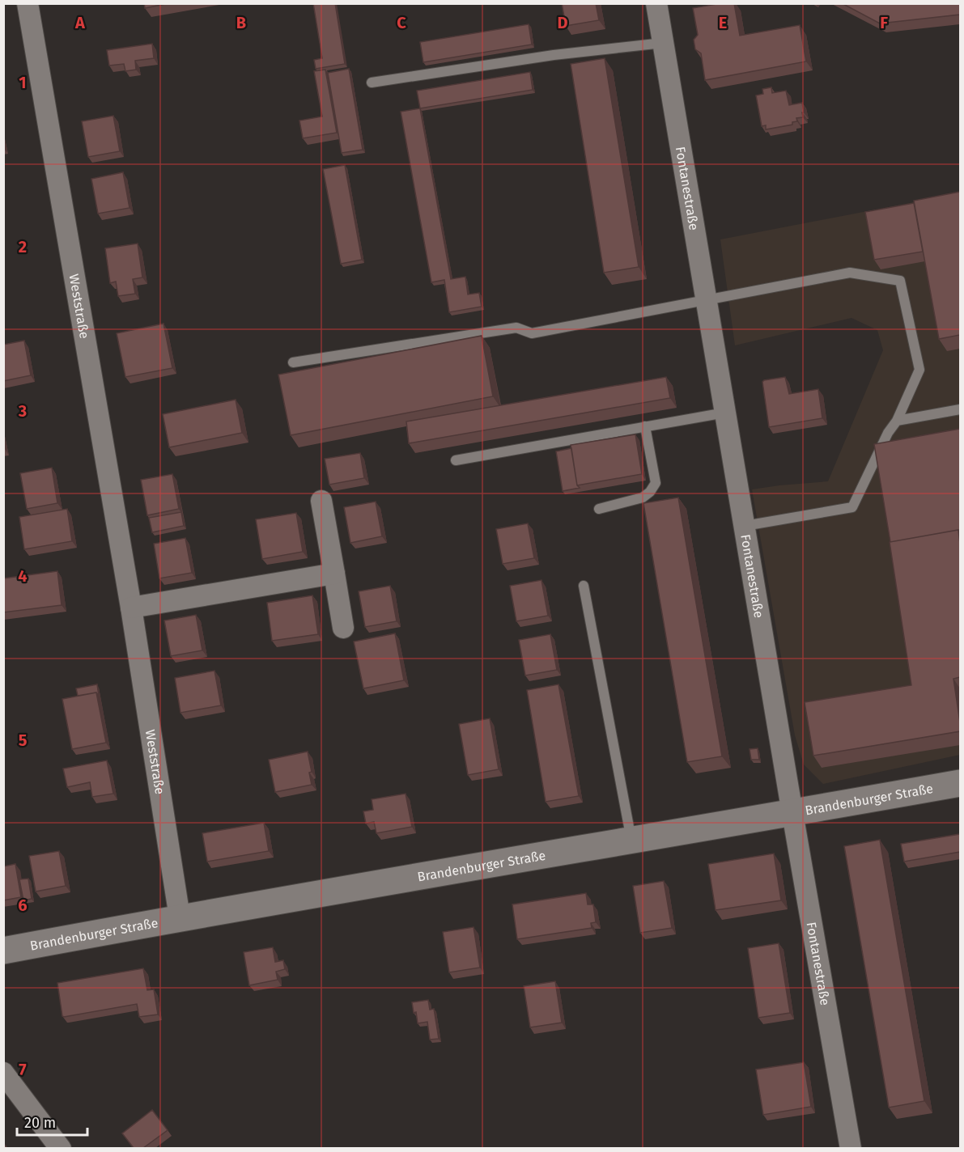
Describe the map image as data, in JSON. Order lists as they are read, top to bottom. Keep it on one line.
{"streets":{"street":["Fontanestraße","Weststraße","Brandenburger Straße"]},"crossings":[["Fontanestraße","Brandenburger Straße"],["Weststraße","Brandenburger Straße"]],"scale_bar":"20 m","grid":{"columns":["A","B","C","D","E","F"],"rows":["1","2","3","4","5","6","7"]}}
